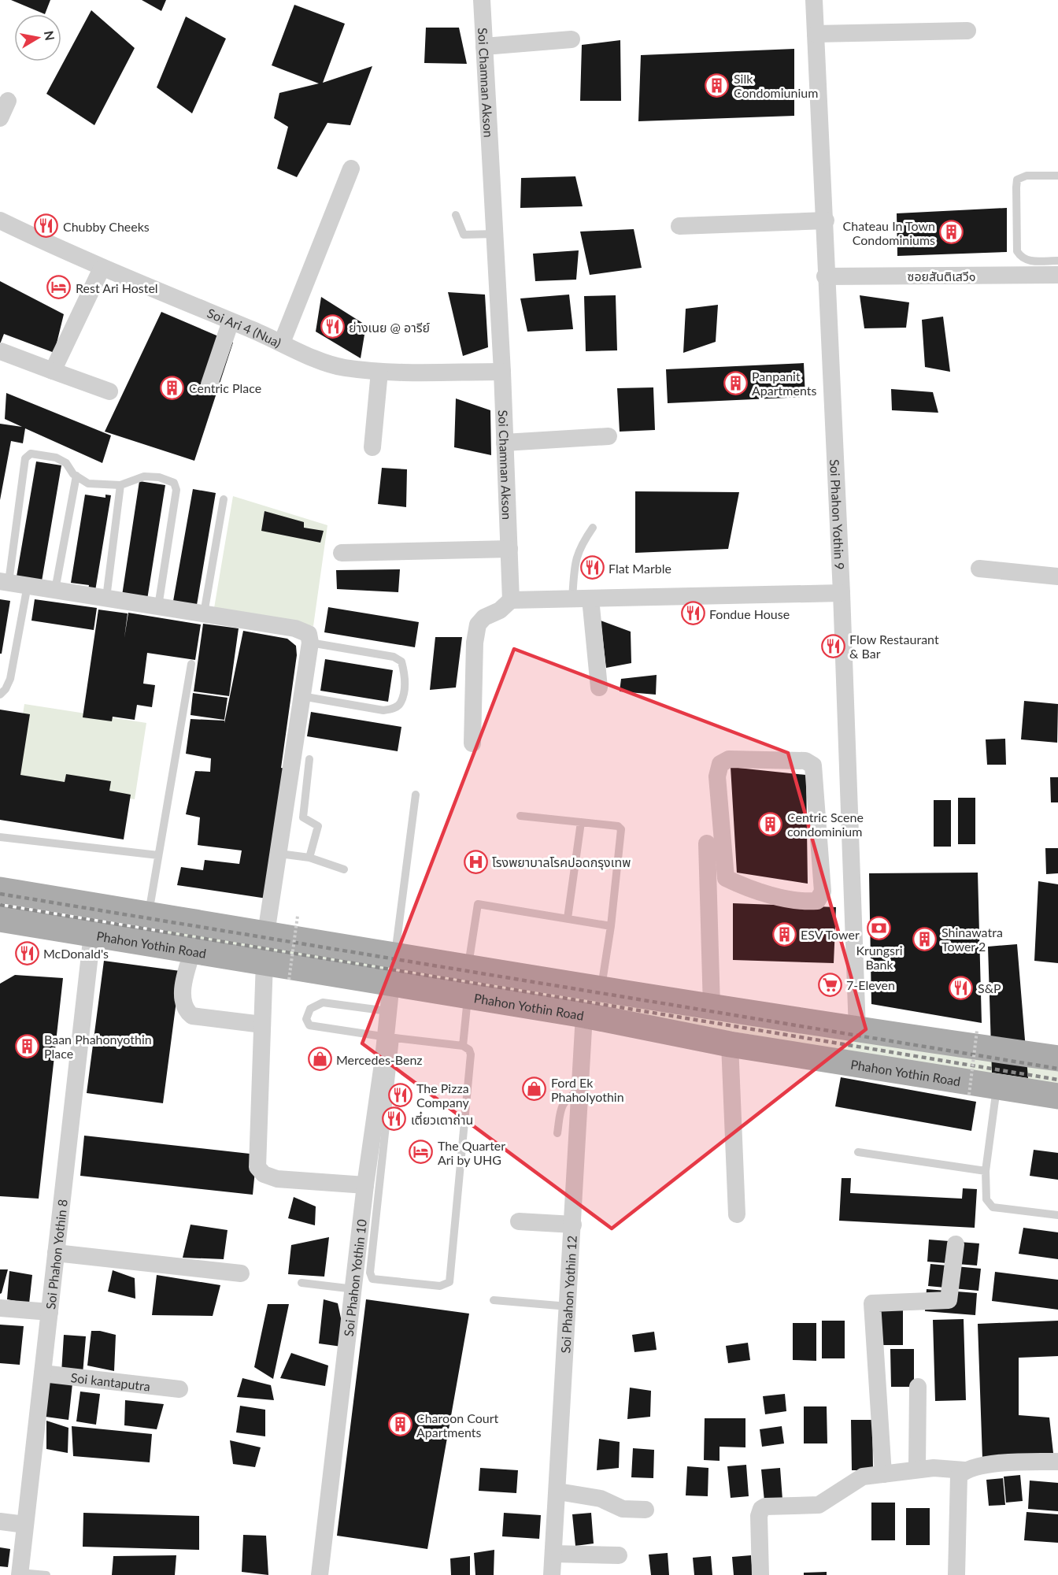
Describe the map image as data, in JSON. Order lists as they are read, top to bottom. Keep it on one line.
{"streets":{"main road":["Phahon Yothin Road"],"street":["Soi Chamnan Akson","ซอยสันติเสวี๑","Soi Ari 4 (Nua)","Soi Phahon Yothin 9","Soi Phahon Yothin 8","Soi Phahon Yothin 10","Soi Phahon Yothin 12","Soi kantaputra"]},"crossings":[["Soi Chamnan Akson","Soi Ari 4 (Nua)"],["ซอยสันติเสวี๑","Soi Phahon Yothin 9"],["Phahon Yothin Road","Soi Phahon Yothin 8"],["Phahon Yothin Road","Soi Phahon Yothin 10"],["Phahon Yothin Road","Soi Phahon Yothin 12"],["Soi Phahon Yothin 8","Soi kantaputra"]],"places":{"building":["Silk Condomiunium","Chateau In Town Condominiums","Panpanit Apartments","Centric Place","Centric Scene condominium","ESV Tower","Shinawatra Tower 2","Baan Phahonyothin Place","Charoon Court Apartments"],"restaurant":["Chubby Cheeks","ย่างเนย @ อารีย์","Flat Marble","Fondue House","Flow Restaurant & Bar","McDonald's","S&P","The Pizza Company","เตี๋ยวเตาถ่าน"],"hotel":["Rest Ari Hostel","The Quarter Ari by UHG"],"hospital":["โรงพยาบาลโรคปอดกรุงเทพ"],"bank":["Krungsri Bank"],"supermarket":["7-Eleven"],"shop":["Mercedes-Benz","Ford Ek Phaholyothin"]},"north":"right"}
